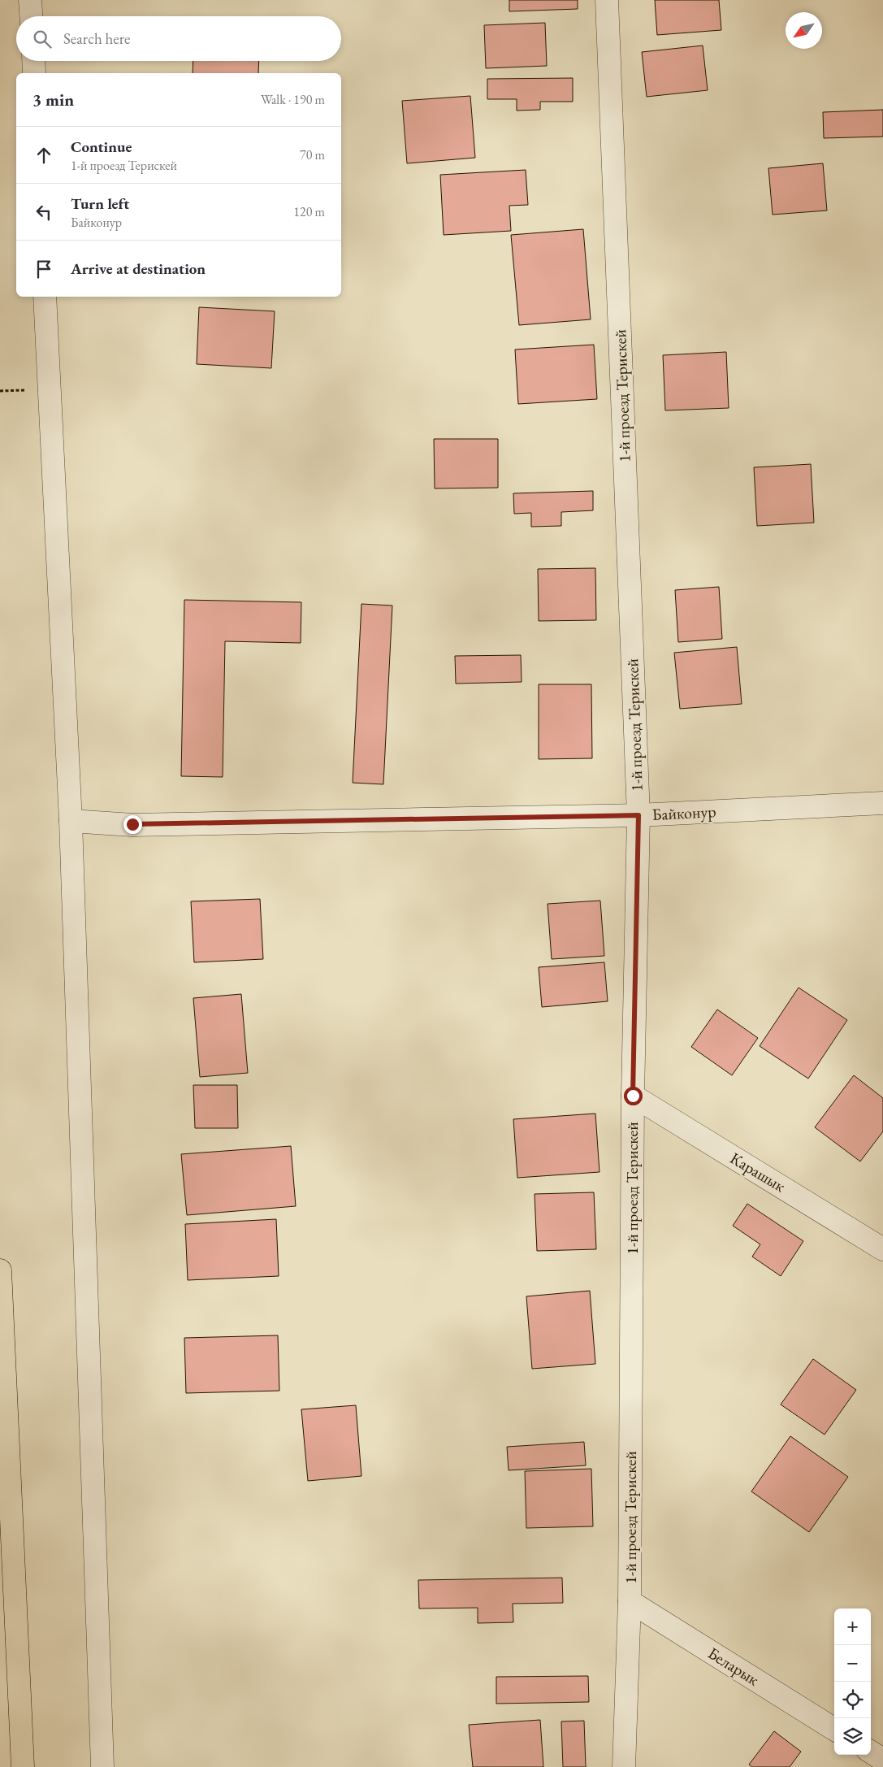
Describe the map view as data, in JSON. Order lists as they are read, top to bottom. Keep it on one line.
{"streets":{"street":["1-й проезд Терискей","Байконур","Карашык","Беларык"]},"crossings":[["1-й проезд Терискей","Байконур"],["1-й проезд Терискей","Карашык"],["1-й проезд Терискей","Беларык"]],"north":"bottom left","page":{"search":"Search here","heading":["3 min","Walk · 190 m"],"list":[["Continue","1-й проезд Терискей","70 m"],["Turn left","Байконур","120 m"],"Arrive at destination"],"map_buttons":["+","−"]}}
